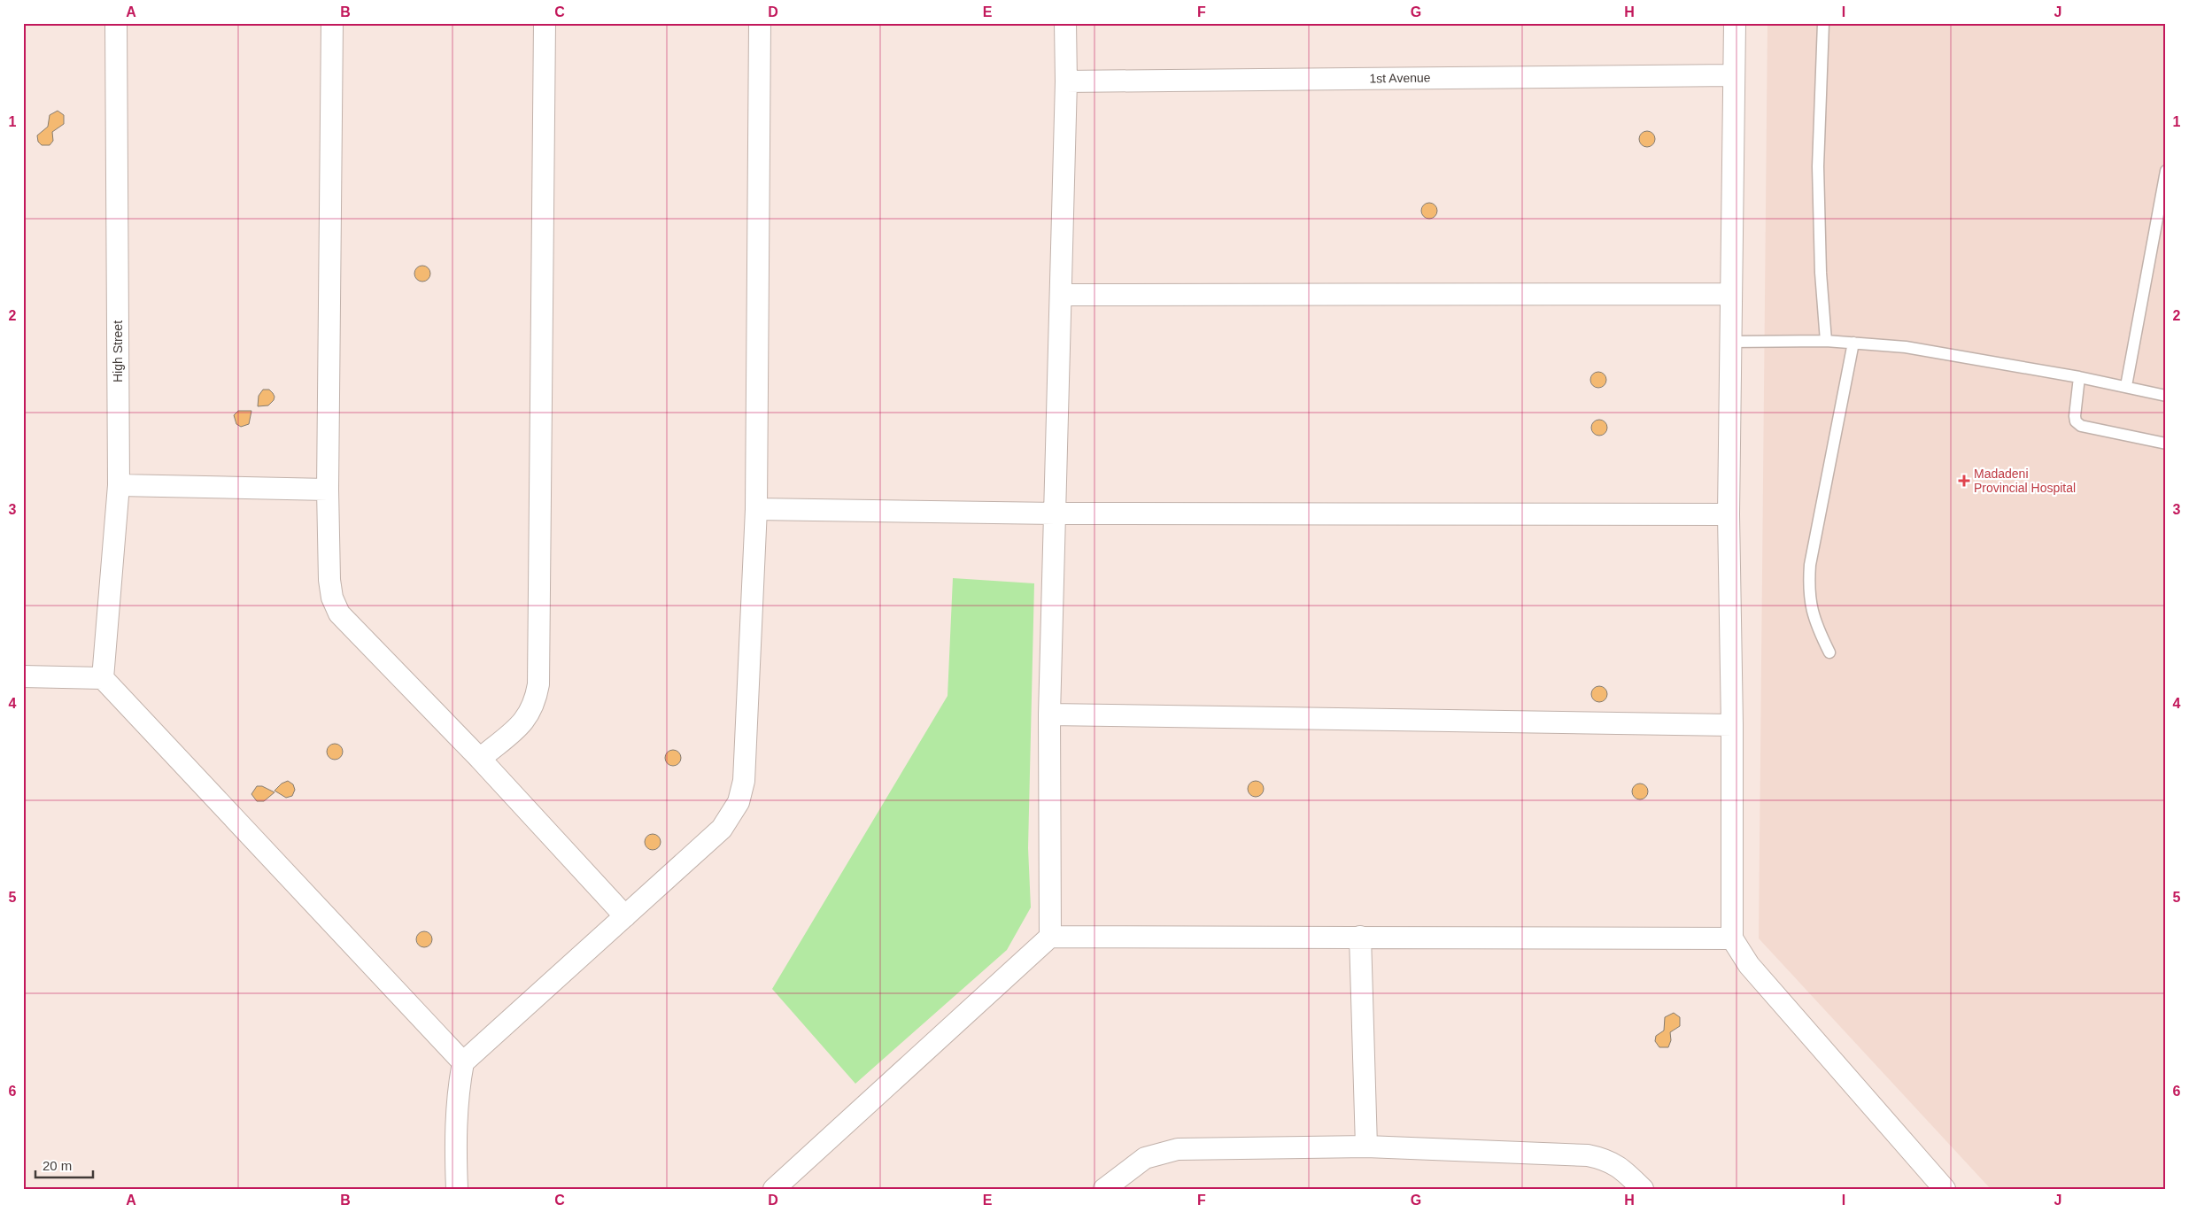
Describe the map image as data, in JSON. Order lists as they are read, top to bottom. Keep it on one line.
{"streets":{"street":["1st Avenue","High Street"]},"places":{"health":["Madadeni Provincial Hospital"]},"scale_bar":"20 m","grid":{"columns":["A","B","C","D","E","F","G","H","I","J"],"rows":["1","2","3","4","5","6"]}}
